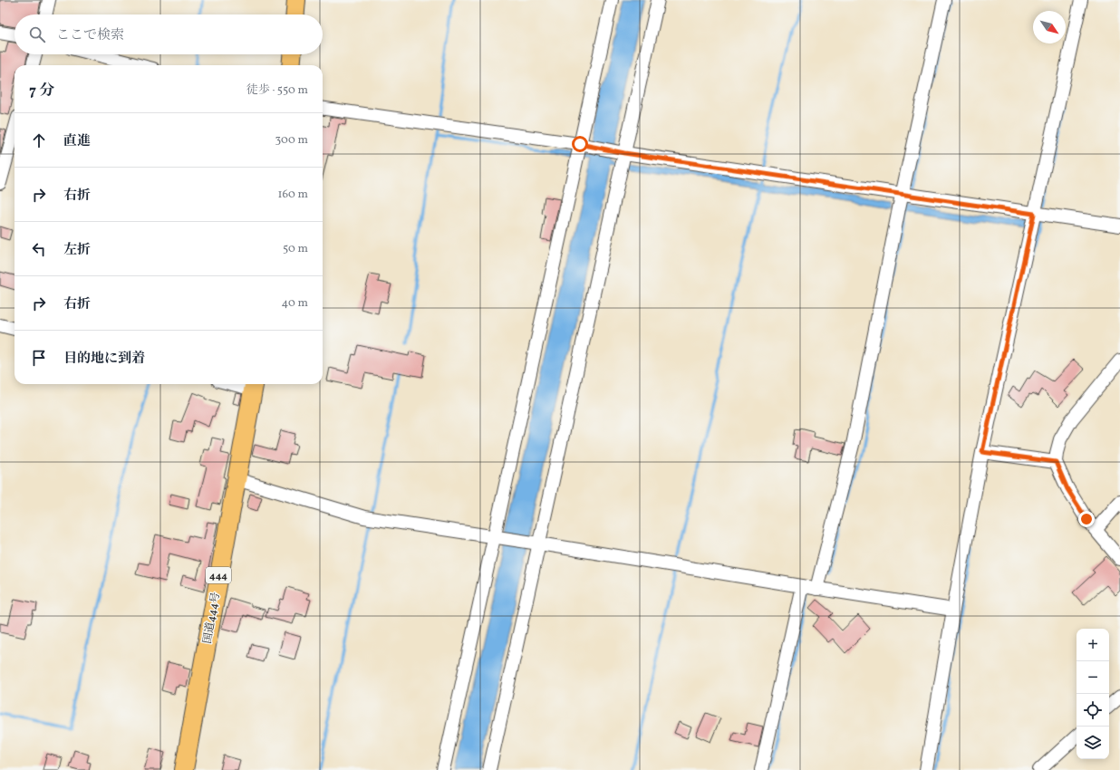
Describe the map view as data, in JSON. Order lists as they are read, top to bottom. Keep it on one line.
{"streets":{"highway":["444","国道444号"]},"north":"bottom right","page":{"search":"ここで検索","heading":["7 分","徒歩 · 550 m"],"list":[["直進","300 m"],["右折","160 m"],["左折","50 m"],["右折","40 m"],"目的地に到着"],"map_buttons":["+","−"]}}
